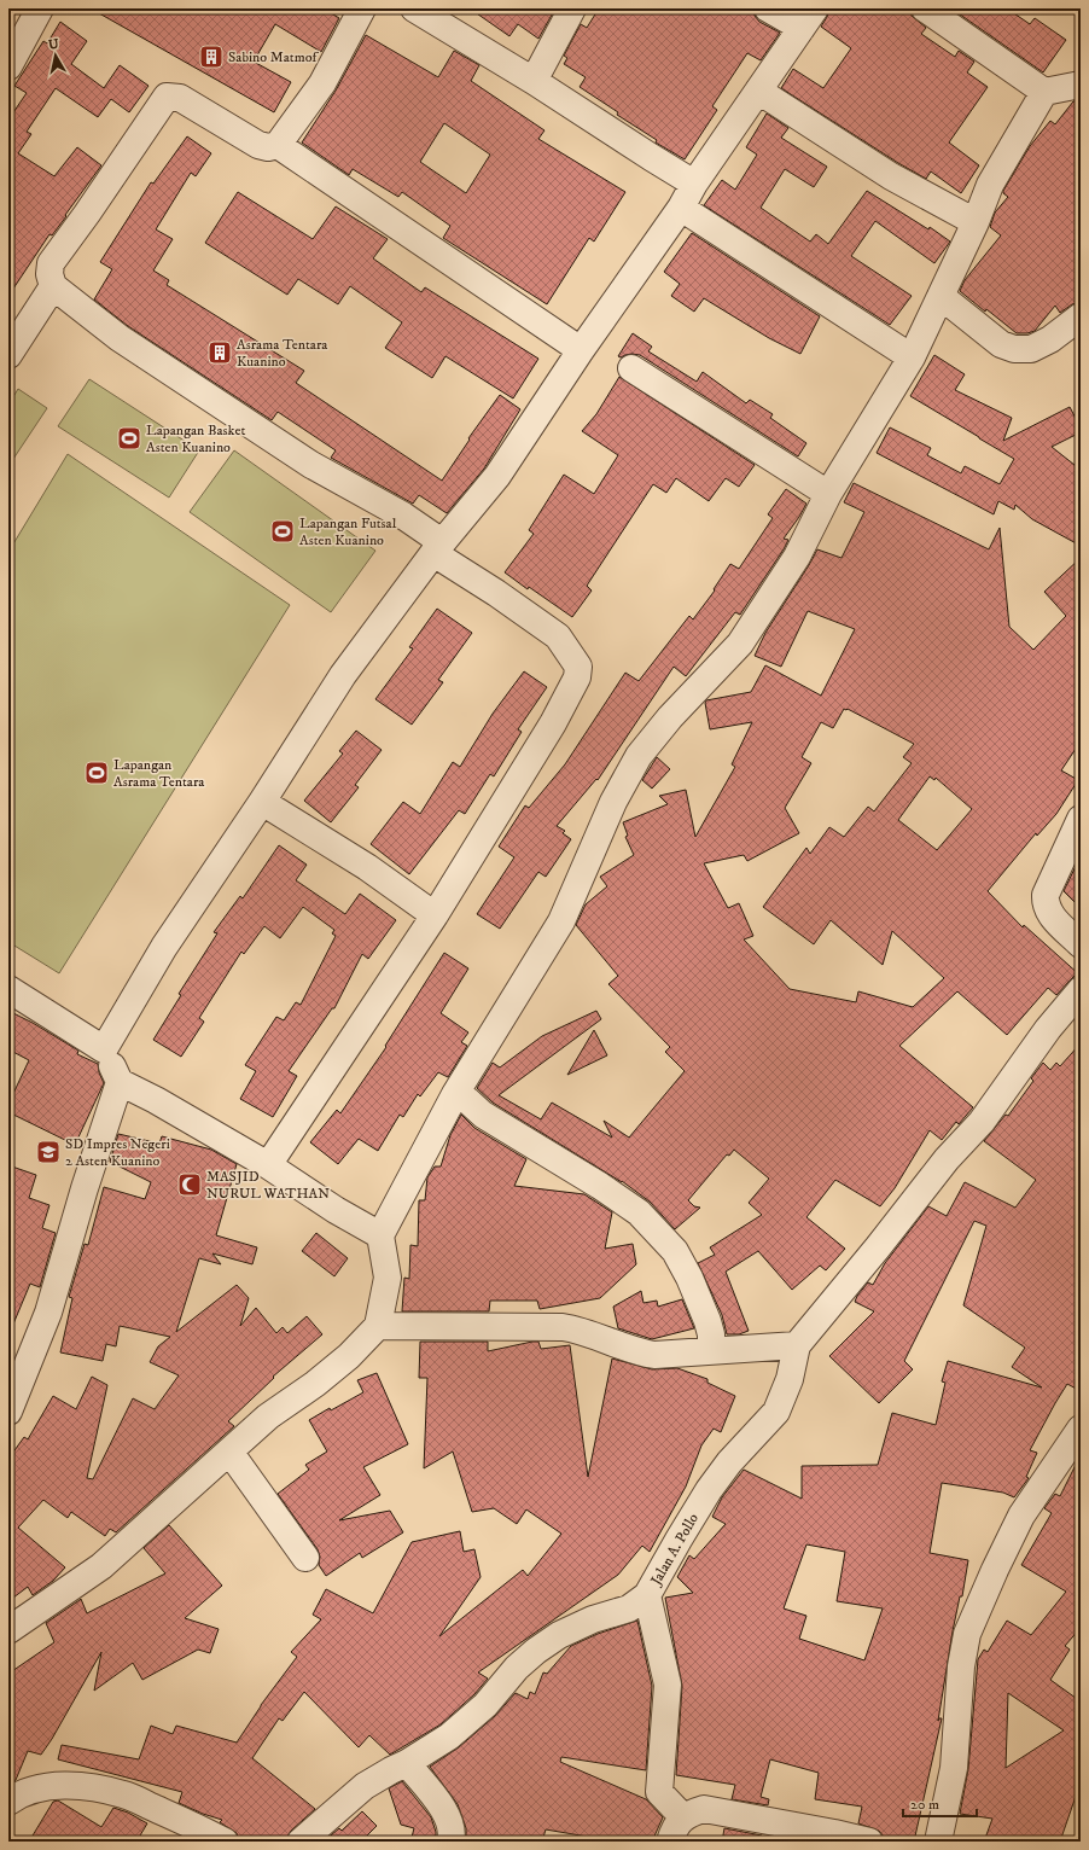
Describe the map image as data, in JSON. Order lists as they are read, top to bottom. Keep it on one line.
{"streets":{"street":["Jalan A. Pollo"]},"places":{"building":["Sabino Matmof","Asrama Tentara Kuanino"],"sports":["Lapangan Basket Asten Kuanino","Lapangan Futsal Asten Kuanino","Lapangan Asrama Tentara"],"school or university":["SD Impres Negeri 2 Asten Kuanino"],"mosque":["MASJID NURUL WATHAN"]},"scale_bar":"20 m","north":"top"}
